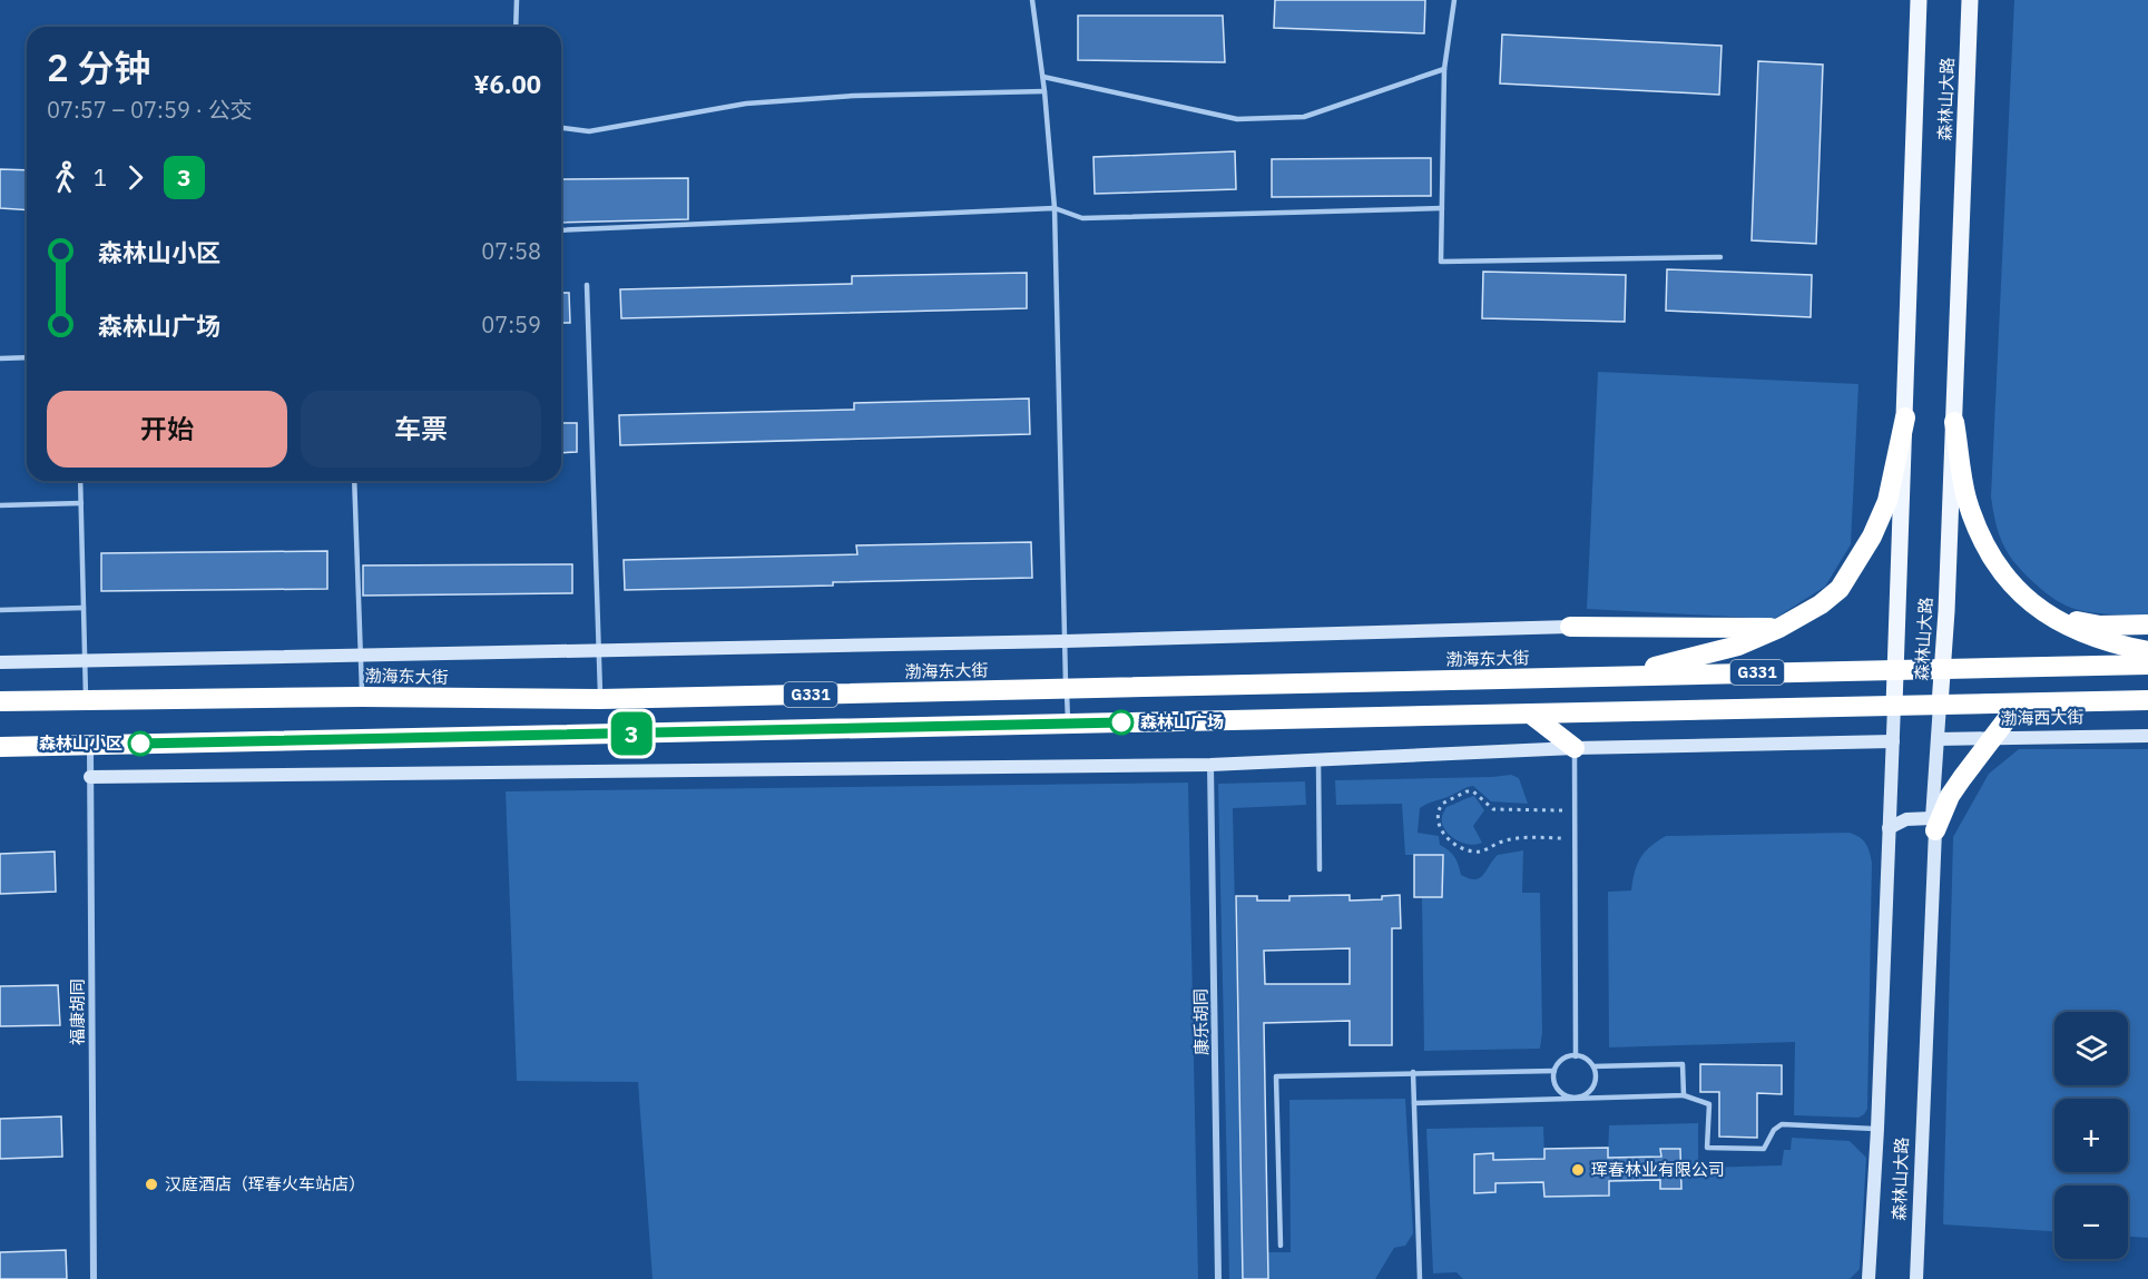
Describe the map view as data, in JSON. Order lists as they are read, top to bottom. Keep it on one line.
{"streets":{"highway":["渤海东大街","G331","渤海西大街"],"main road":["森林山大路"],"street":["福康胡同","康乐胡同"]},"crossings":[["森林山大路","渤海东大街"],["森林山大路","G331"],["森林山大路","渤海西大街"],["渤海东大街","G331"],["G331","渤海西大街"],["G331","福康胡同"]],"places":["森林山广场","森林山小区","珲春林业有限公司","汉庭酒店（珲春火车站店）"],"lines":["bus line 3"],"page":{"on_map":"3","heading":["2 分钟","07:57 – 07:59 · 公交","¥6.00"],"legs":["1","3"],"list":[{"name":"森林山小区","value":"07:58"},{"name":"森林山广场","value":"07:59"}],"buttons":["开始","车票"],"map_buttons":["+","−"]}}
